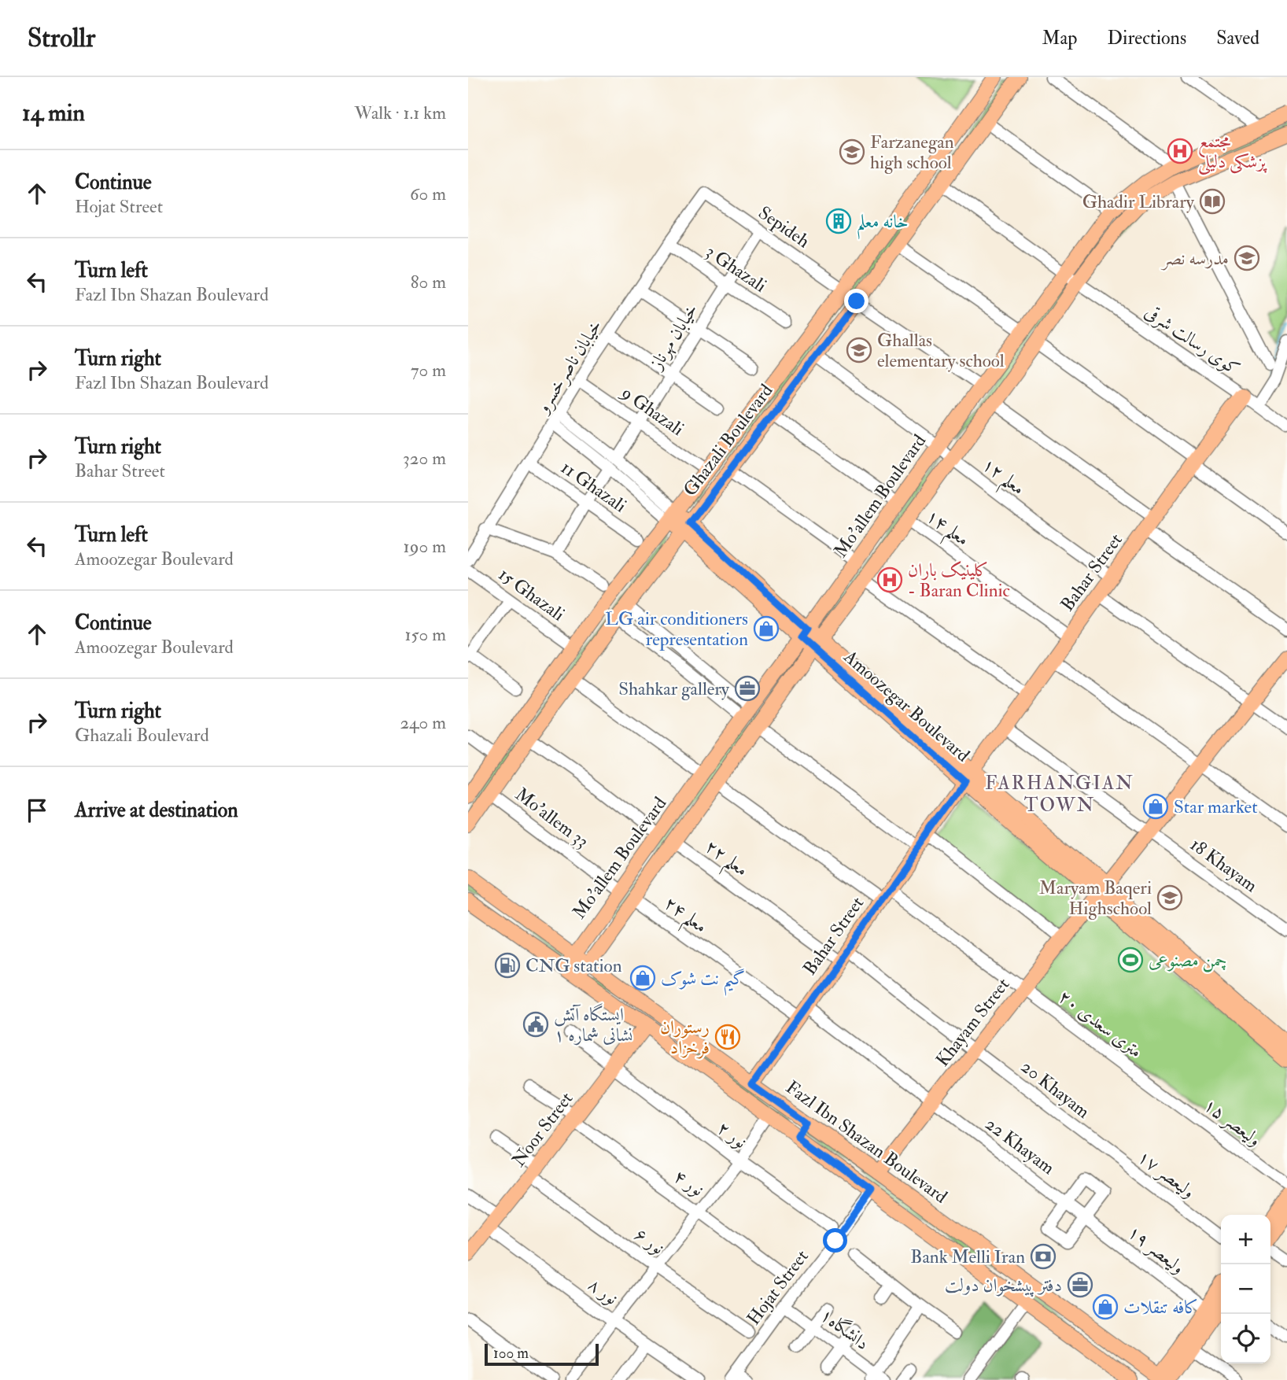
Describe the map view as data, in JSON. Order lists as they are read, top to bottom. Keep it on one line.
{"streets":{"main road":["Ghazali Boulevard","Mo'allem Boulevard","Bahar Street","Amoozegar Boulevard","Khayam Street","Noor Street","Fazl Ibn Shazan Boulevard"],"street":["Sepideh","3 Ghazali","خیابان مهرناز","کوی رسالت شرقی","خیابان ناصرخسرو","9 Ghazali","معلم ۱۲","11 Ghazali","معلم ۱۴","15 Ghazali","Mo'allem 33","معلم ۲۲","18 Khayam","معلم ۲۴","۲۰ متری سعدی","20 Khayam","ولیعصر ۱۵","نور ۲","22 Khayam","ولیعصر ۱۷","نور ۴","نور ۶","ولیعصر ۱۹","Hojat Street","نور ۸","دانشگاه۱"]},"crossings":[["Sepideh","خیابان مهرناز"],["Sepideh","خیابان ناصرخسرو"],["Sepideh","Ghazali Boulevard"],["3 Ghazali","خیابان مهرناز"],["3 Ghazali","خیابان ناصرخسرو"],["خیابان مهرناز","9 Ghazali"],["خیابان مهرناز","Amoozegar Boulevard"],["کوی رسالت شرقی","Ghazali Boulevard"],["کوی رسالت شرقی","Mo'allem Boulevard"],["کوی رسالت شرقی","Bahar Street"],["خیابان ناصرخسرو","9 Ghazali"],["خیابان ناصرخسرو","11 Ghazali"],["خیابان ناصرخسرو","Amoozegar Boulevard"],["9 Ghazali","Ghazali Boulevard"],["Ghazali Boulevard","معلم ۱۲"],["Ghazali Boulevard","15 Ghazali"],["Ghazali Boulevard","Amoozegar Boulevard"],["Ghazali Boulevard","Mo'allem 33"],["معلم ۱۲","Mo'allem Boulevard"],["معلم ۱۲","Bahar Street"],["Mo'allem Boulevard","معلم ۱۴"],["Mo'allem Boulevard","Amoozegar Boulevard"],["Mo'allem Boulevard","Mo'allem 33"],["Mo'allem Boulevard","معلم ۲۲"],["Mo'allem Boulevard","معلم ۲۴"],["Mo'allem Boulevard","۲۰ متری سعدی"],["Mo'allem Boulevard","Fazl Ibn Shazan Boulevard"],["معلم ۱۴","Bahar Street"],["Bahar Street","Amoozegar Boulevard"],["Bahar Street","معلم ۲۲"],["Bahar Street","18 Khayam"],["Bahar Street","معلم ۲۴"],["Bahar Street","۲۰ متری سعدی"],["Bahar Street","20 Khayam"],["Bahar Street","Fazl Ibn Shazan Boulevard"],["Bahar Street","22 Khayam"],["Amoozegar Boulevard","Khayam Street"],["معلم ۲۲","20 Khayam"],["18 Khayam","Khayam Street"],["معلم ۲۴","22 Khayam"],["Khayam Street","۲۰ متری سعدی"],["Khayam Street","20 Khayam"],["Khayam Street","Fazl Ibn Shazan Boulevard"],["Khayam Street","22 Khayam"],["۲۰ متری سعدی","ولیعصر ۱۵"],["20 Khayam","ولیعصر ۱۷"],["Noor Street","نور ۲"],["Noor Street","Fazl Ibn Shazan Boulevard"],["Noor Street","نور ۴"],["Noor Street","نور ۶"],["Noor Street","نور ۸"],["Fazl Ibn Shazan Boulevard","Hojat Street"],["22 Khayam","ولیعصر ۱۹"],["Hojat Street","دانشگاه۱"]],"districts":["FARHANGIAN TOWN"],"places":{"hospital":["مجتمع پزشکی دلیلی","کلینیک باران - Baran Clinic"],"school or university":["Farzanegan high school","مدرسه نصر","Ghallas elementary school","Maryam Baqeri Highschool"],"library":["Ghadir Library"],"building":["خانه معلم"],"shop":["LG air conditioners representation","Star market","گیم نت شوک","کافه تنقلات"],"office":["Shahkar gallery","دفتر پیشخوان دولت"],"sports":["چمن مصنوعی"],"fuel station":["CNG station"],"public building":["ایستگاه آتش نشانی شماره ۱"],"restaurant":["رستوران فرخزاد"],"bank":["Bank Melli Iran"]},"scale_bar":"100 m","page":{"header":"Strollr","nav":["Map","Directions","Saved"],"heading":["14 min","Walk · 1.1 km"],"list":[["Continue","Hojat Street","60 m"],["Turn left","Fazl Ibn Shazan Boulevard","80 m"],["Turn right","Fazl Ibn Shazan Boulevard","70 m"],["Turn right","Bahar Street","320 m"],["Turn left","Amoozegar Boulevard","190 m"],["Continue","Amoozegar Boulevard","150 m"],["Turn right","Ghazali Boulevard","240 m"],"Arrive at destination"],"map_buttons":["+","−"],"scale":"100 m"}}
